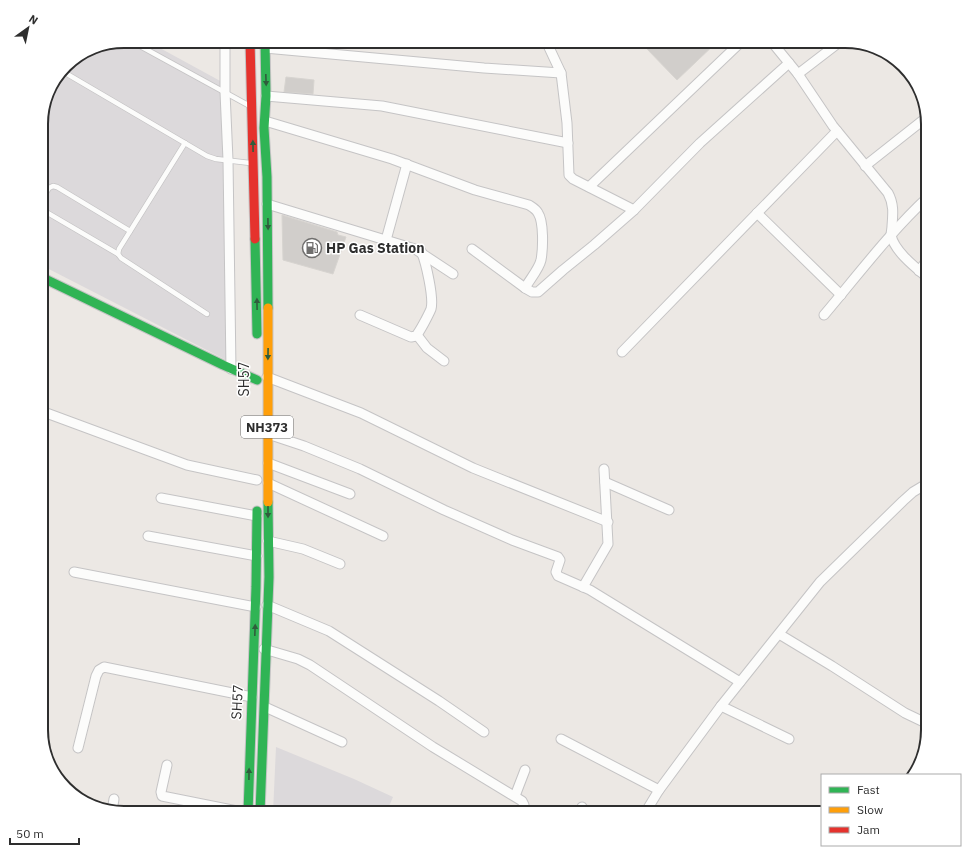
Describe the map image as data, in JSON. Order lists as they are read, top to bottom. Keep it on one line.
{"streets":{"main road":["SH57","NH373"]},"places":{"fuel station":["HP Gas Station"]},"legend":["Fast","Slow","Jam"],"scale_bar":"50 m","north":"top right"}
